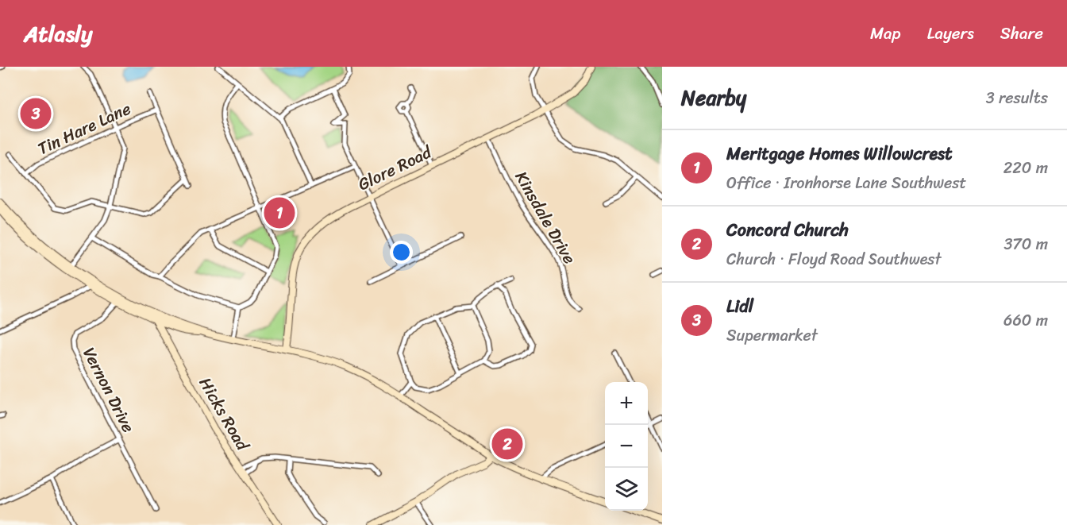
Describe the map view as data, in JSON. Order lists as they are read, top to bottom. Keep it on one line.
{"streets":{"main road":["Glore Road","Hicks Road"],"street":["Tin Hare Lane","Kinsdale Drive","Vernon Drive"]},"crossings":[["Glore Road","Kinsdale Drive"]],"page":{"header":"Atlasly","nav":["Map","Layers","Share"],"heading":["Nearby","3 results"],"pins":["3","1","2"],"list":[{"mark":"1","name":"Meritgage Homes Willowcrest","note":"Office · Ironhorse Lane Southwest","value":"220 m"},{"mark":"2","name":"Concord Church","note":"Church · Floyd Road Southwest","value":"370 m"},{"mark":"3","name":"Lidl","note":"Supermarket","value":"660 m"}],"map_buttons":["+","−"]}}
